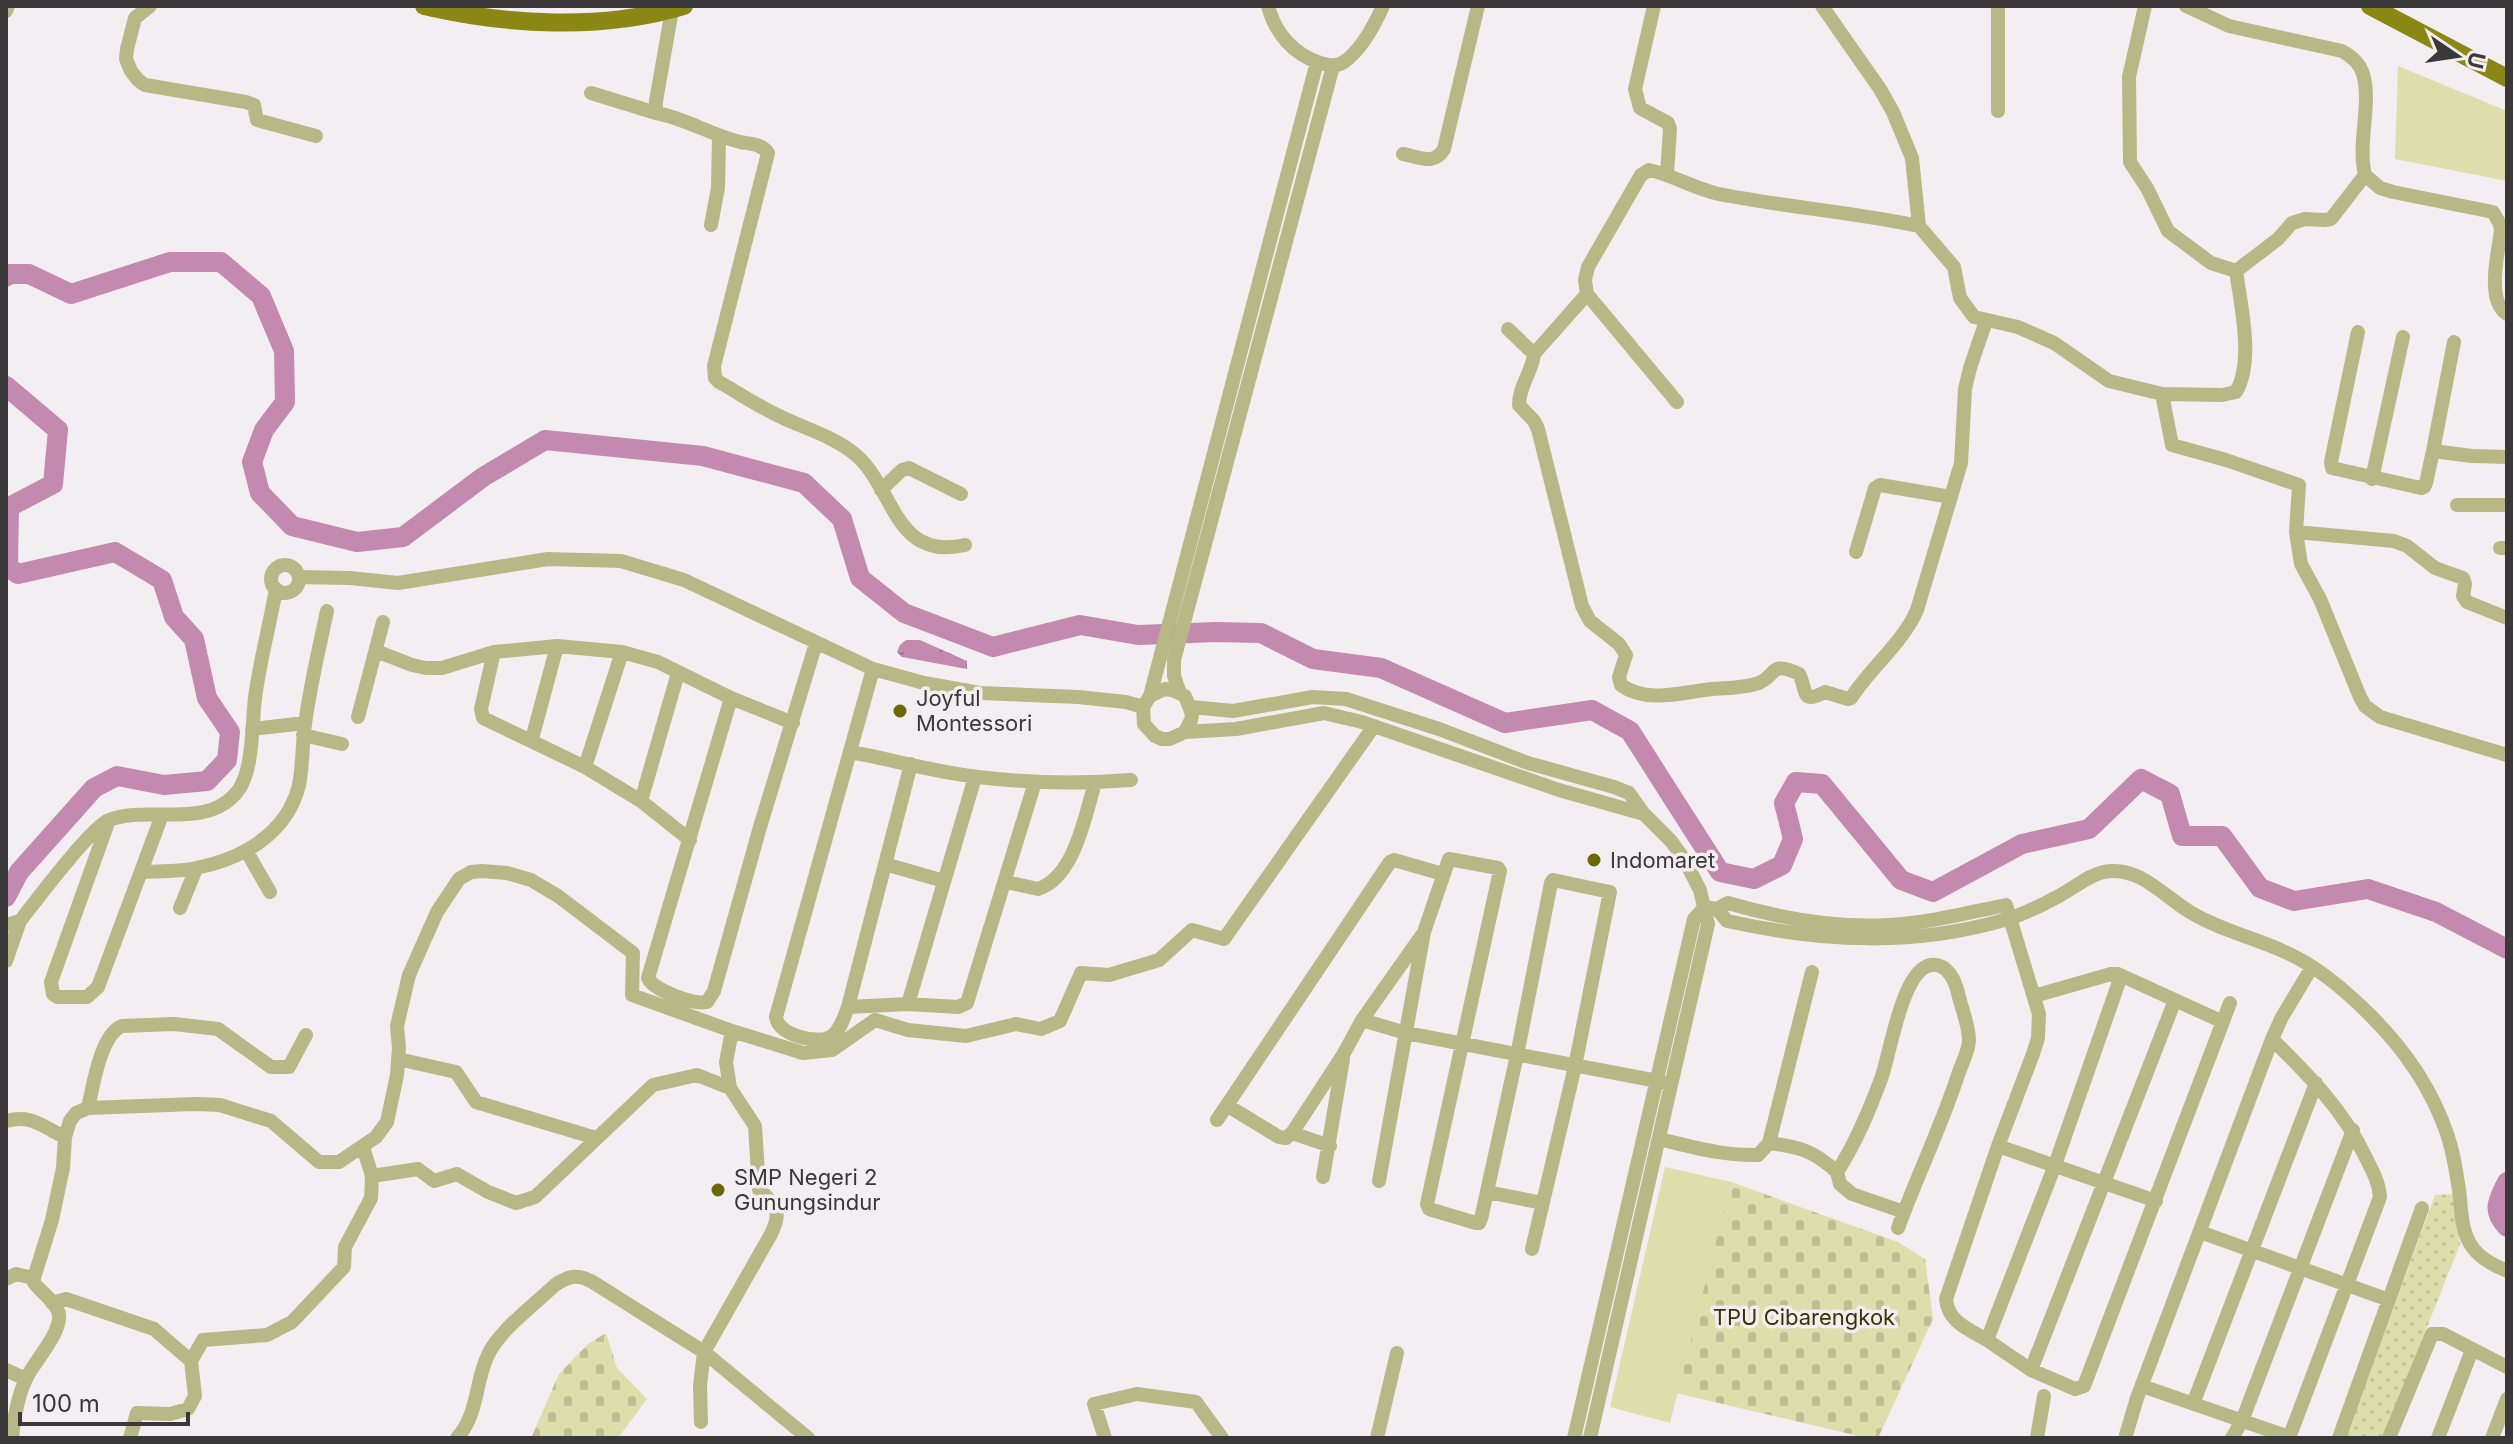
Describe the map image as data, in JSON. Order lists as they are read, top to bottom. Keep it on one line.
{"parks":["TPU Cibarengkok"],"places":["Joyful Montessori","Indomaret","SMP Negeri 2 Gunungsindur"],"scale_bar":"100 m","north":"right"}
